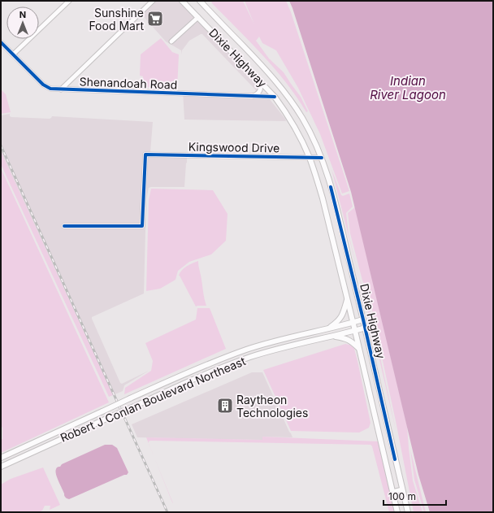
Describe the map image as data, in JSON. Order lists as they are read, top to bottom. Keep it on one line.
{"streets":{"main road":["Dixie Highway","Robert J Conlan Boulevard Northeast"],"street":["Shenandoah Road","Kingswood Drive"]},"crossings":[["Dixie Highway","Shenandoah Road"],["Dixie Highway","Kingswood Drive"],["Dixie Highway","Robert J Conlan Boulevard Northeast"]],"water":["Indian River Lagoon"],"places":{"supermarket":["Sunshine Food Mart"],"building":["Raytheon Technologies"]},"scale_bar":"100 m","north":"top"}
